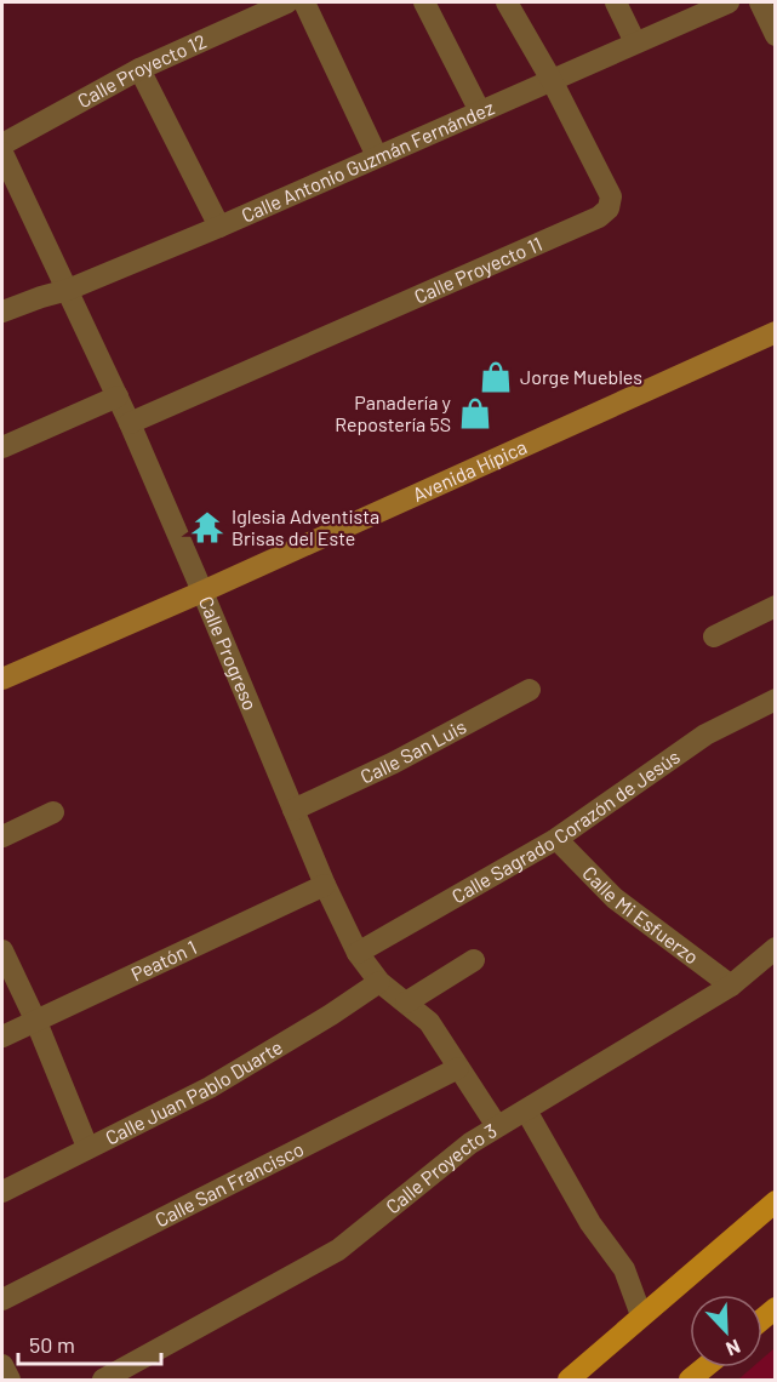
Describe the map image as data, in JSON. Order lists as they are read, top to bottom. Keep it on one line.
{"streets":{"street":["Calle Proyecto 12","Calle Antonio Guzmán Fernández","Calle Proyecto 11","Avenida Hípica","Calle Progreso","Calle San Luis","Calle Sagrado Corazón de Jesús","Calle Mi Esfuerzo","Peatón 1","Calle Juan Pablo Duarte","Calle Proyecto 3","Calle San Francisco"]},"crossings":[["Calle Antonio Guzmán Fernández","Calle Proyecto 11"],["Calle Antonio Guzmán Fernández","Calle Progreso"],["Calle Proyecto 11","Calle Progreso"],["Avenida Hípica","Calle Progreso"],["Calle Progreso","Calle San Luis"],["Calle Progreso","Calle Sagrado Corazón de Jesús"],["Calle Progreso","Peatón 1"],["Calle Progreso","Calle Juan Pablo Duarte"],["Calle Progreso","Calle Proyecto 3"],["Calle Progreso","Calle San Francisco"],["Calle Sagrado Corazón de Jesús","Calle Mi Esfuerzo"],["Calle Mi Esfuerzo","Calle Proyecto 3"]],"places":{"shop":["Jorge Muebles","Panadería y Repostería 5S"],"temple":["Iglesia Adventista Brisas del Este"]},"scale_bar":"50 m","north":"bottom right"}
